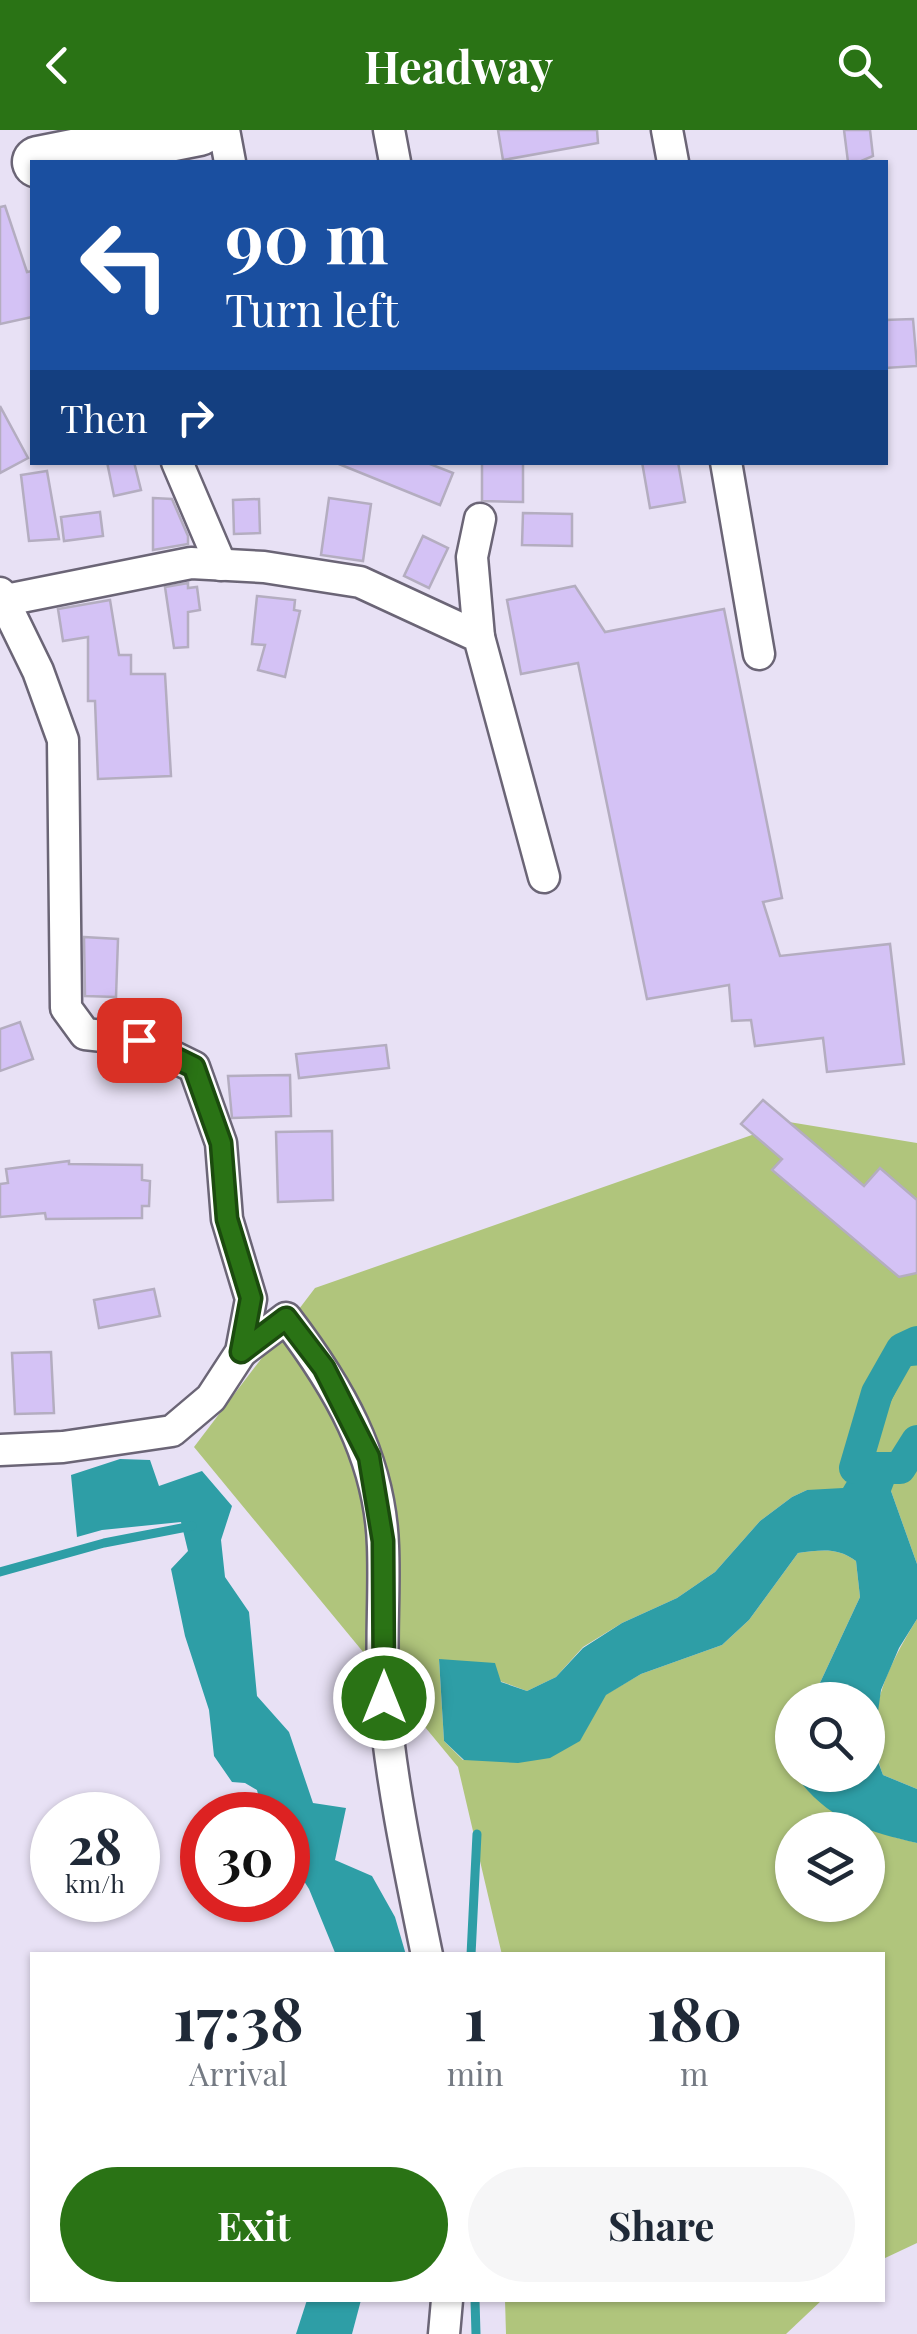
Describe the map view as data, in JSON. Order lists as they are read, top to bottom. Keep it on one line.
{"page":{"header":"Headway","turn":["90 m","Turn left"],"then":"Then","speed":"28 km/h","limit":"30","eta":["17:38","Arrival","1","min","180","m"],"buttons":["Exit","Share"]}}
